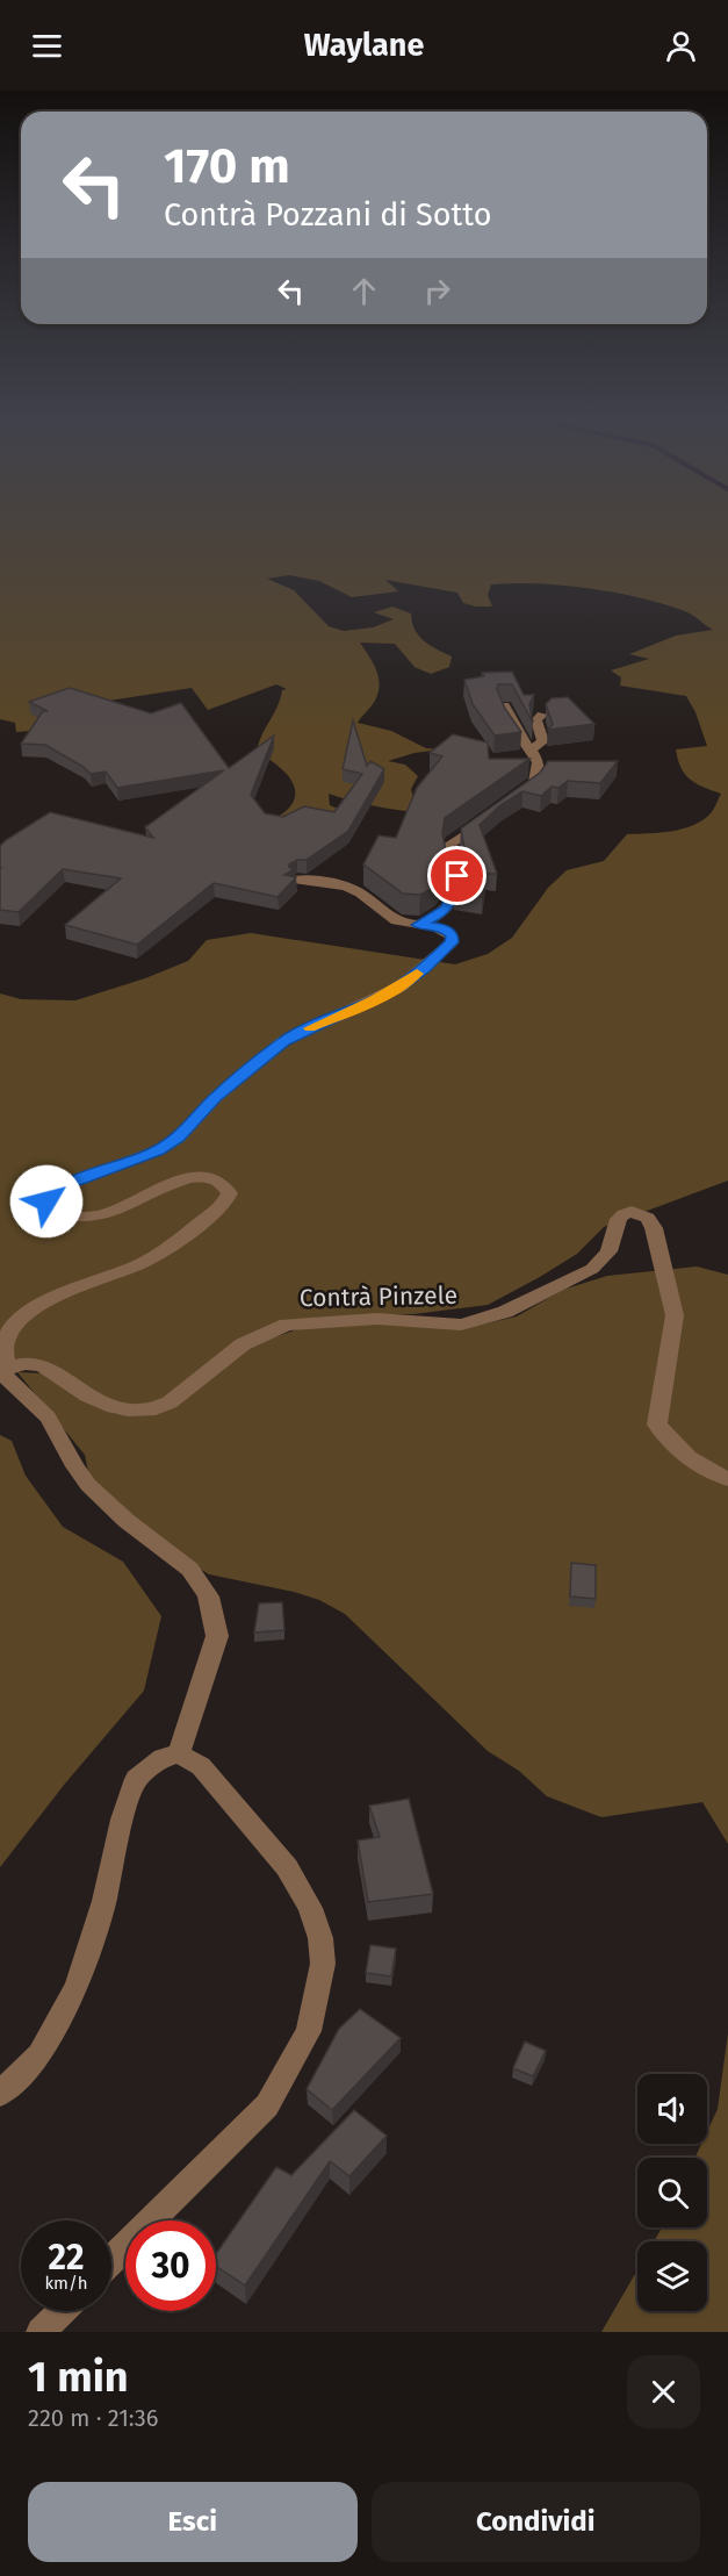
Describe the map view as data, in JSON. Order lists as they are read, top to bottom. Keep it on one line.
{"streets":{"street":["Contrà Pinzele"]},"page":{"header":"Waylane","turn":["170 m","Contrà Pozzani di Sotto"],"speed":"22 km/h","limit":"30","heading":["1 min","220 m · 21:36"],"buttons":["Esci","Condividi"]}}
